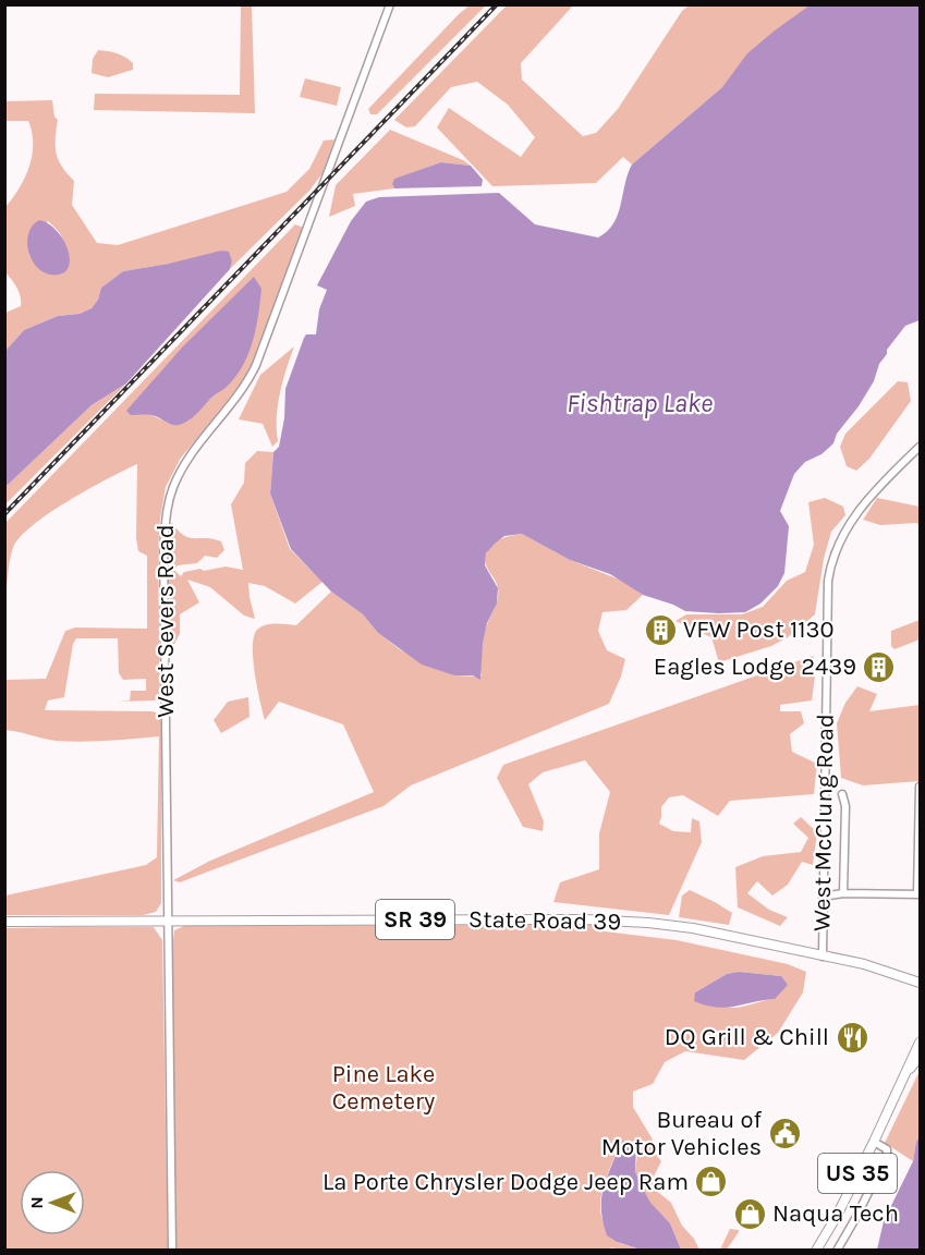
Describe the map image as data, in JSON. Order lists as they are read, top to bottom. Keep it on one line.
{"streets":{"main road":["SR 39","State Road 39","US 35"],"street":["West Severs Road","West McClung Road"]},"crossings":[["West Severs Road","State Road 39"],["West McClung Road","State Road 39"]],"water":["Fishtrap Lake"],"parks":["Pine Lake Cemetery"],"places":{"building":["VFW Post 1130","Eagles Lodge 2439"],"restaurant":["DQ Grill & Chill"],"public building":["Bureau of Motor Vehicles"],"shop":["La Porte Chrysler Dodge Jeep Ram","Naqua Tech"]},"north":"left"}
